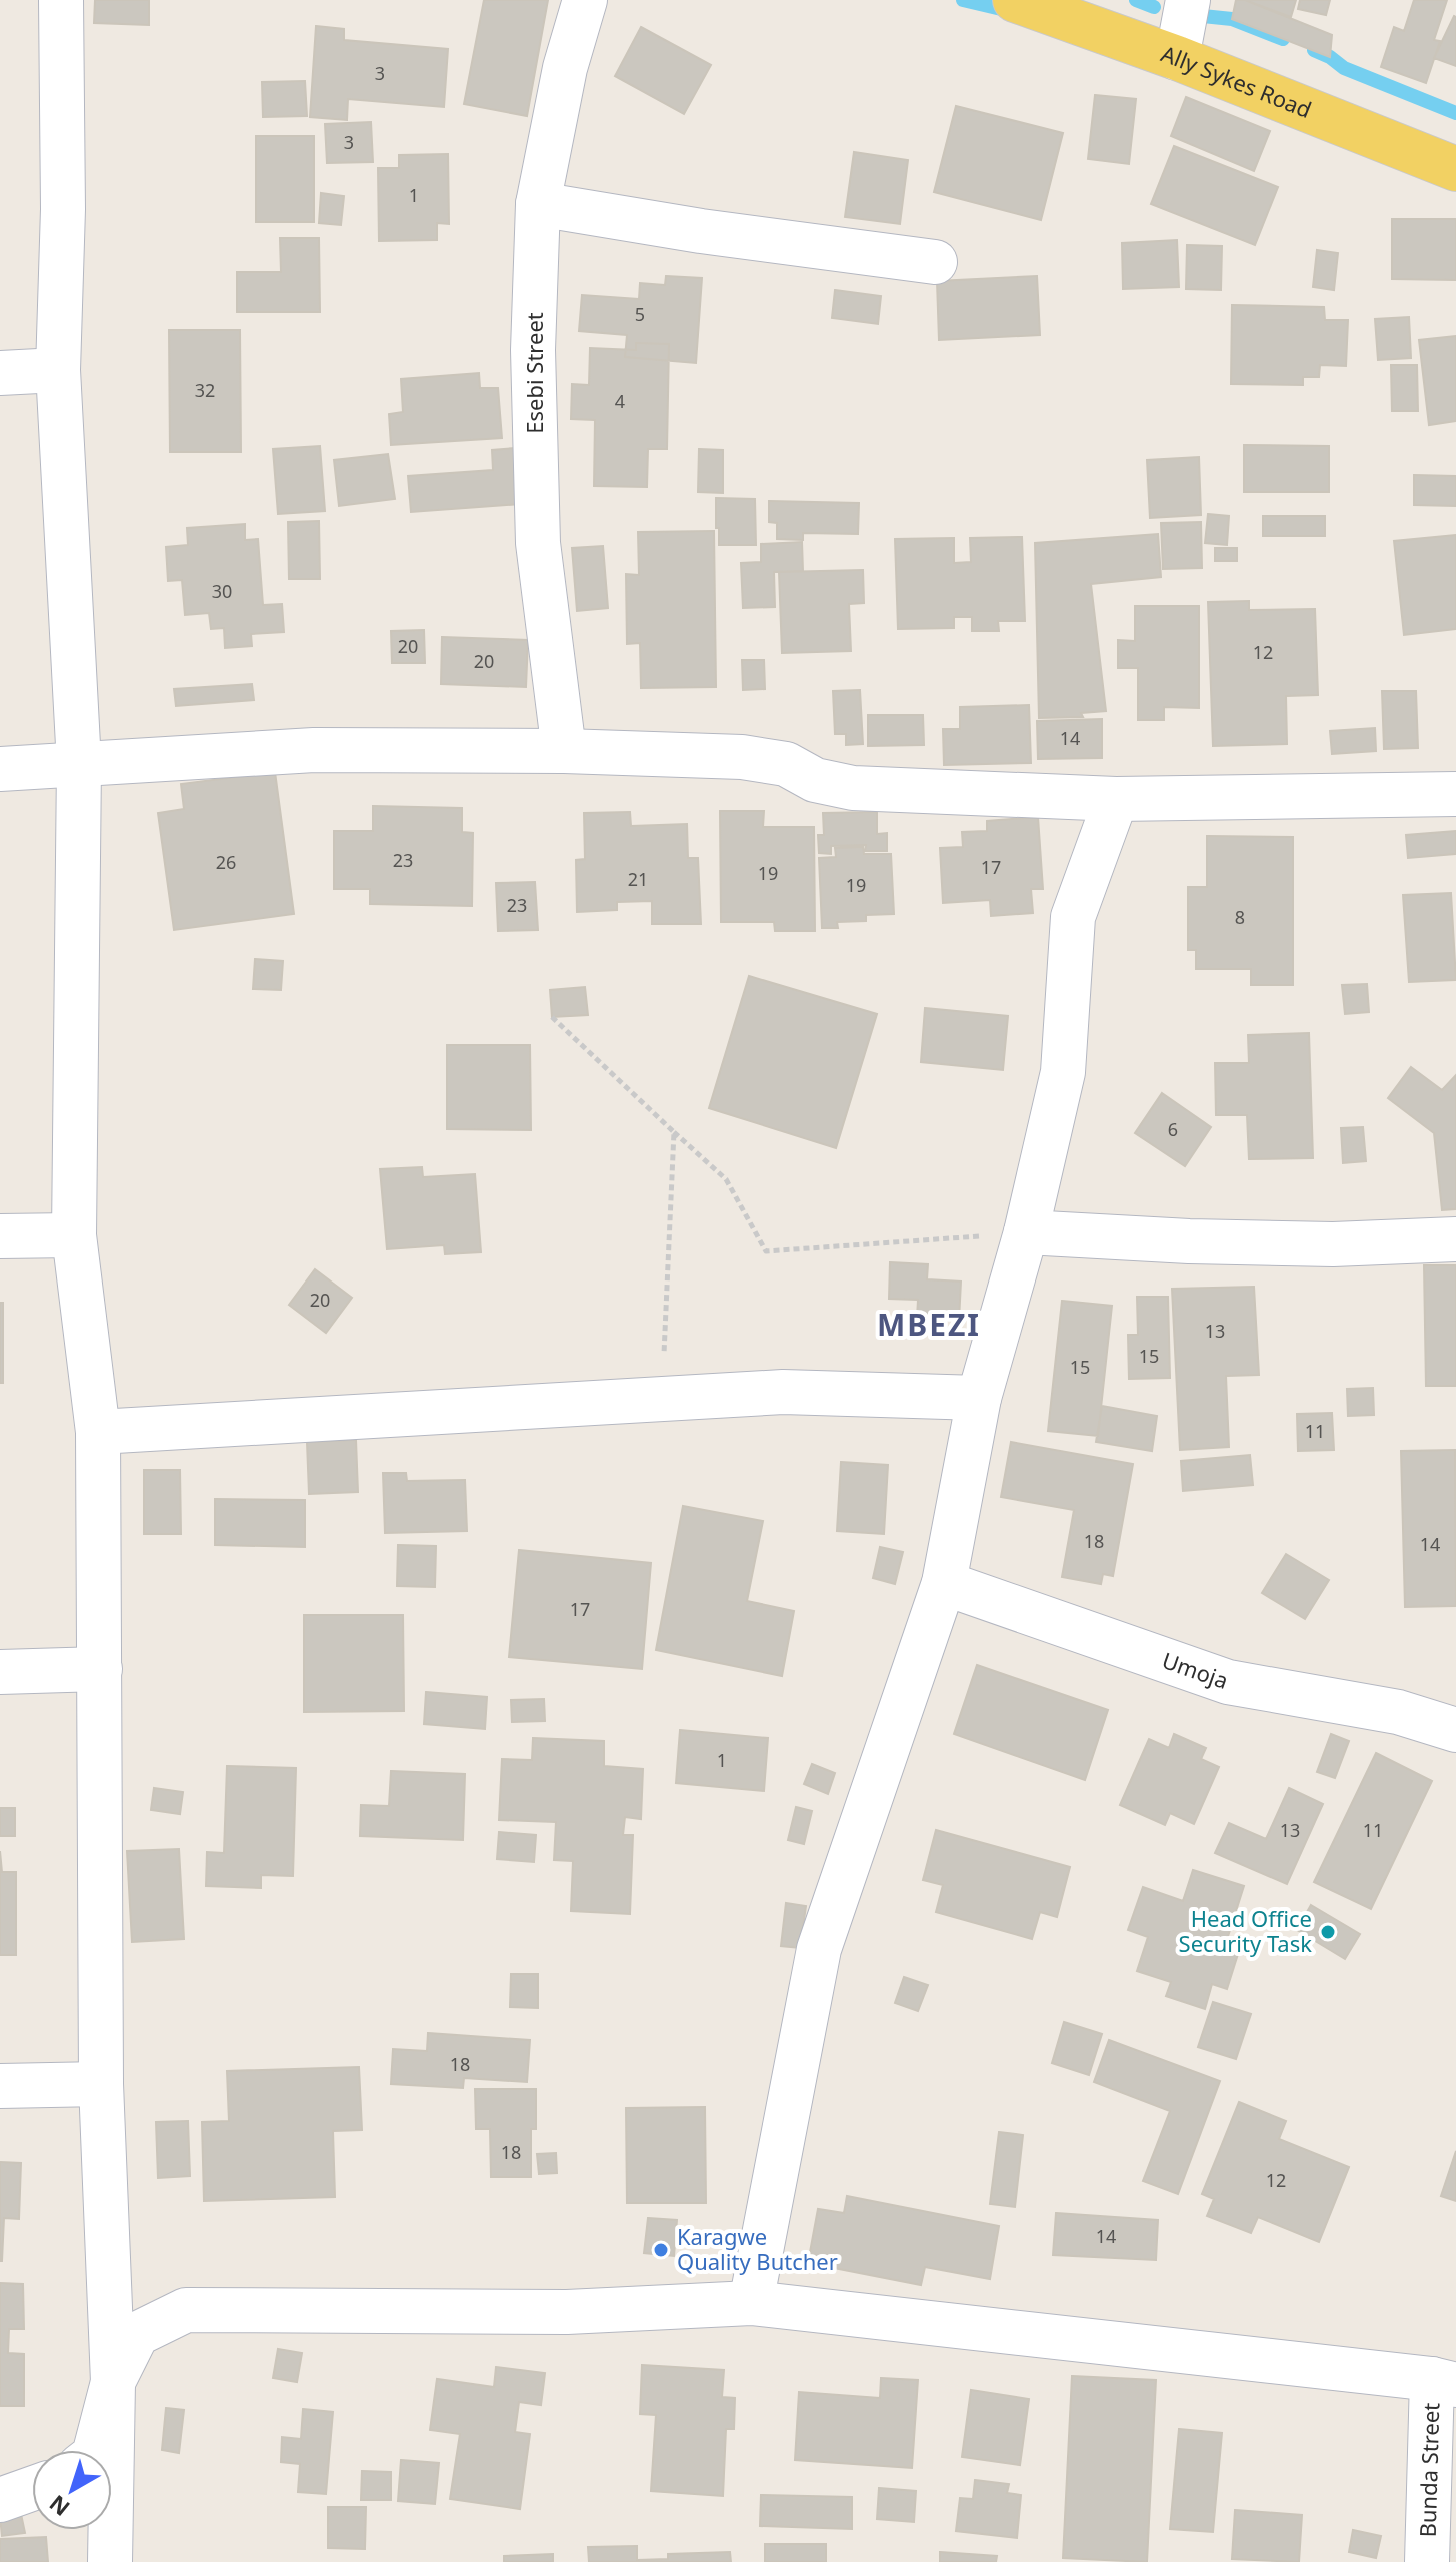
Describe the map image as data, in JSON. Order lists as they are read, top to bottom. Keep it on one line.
{"streets":{"main road":["Ally Sykes Road"],"street":["Esebi Street","Umoja","Bunda Street"]},"districts":["MBEZI"],"places":["Head Office Security Task","Karagwe Quality Butcher"],"house_numbers":["3","3","1","5","32","4","30","20","12","20","14","23","26","17","19","21","19","23","8","6","20","13","15","15","11","18","14","17","1","13","11","18","18","12","14"],"north":"bottom left"}
